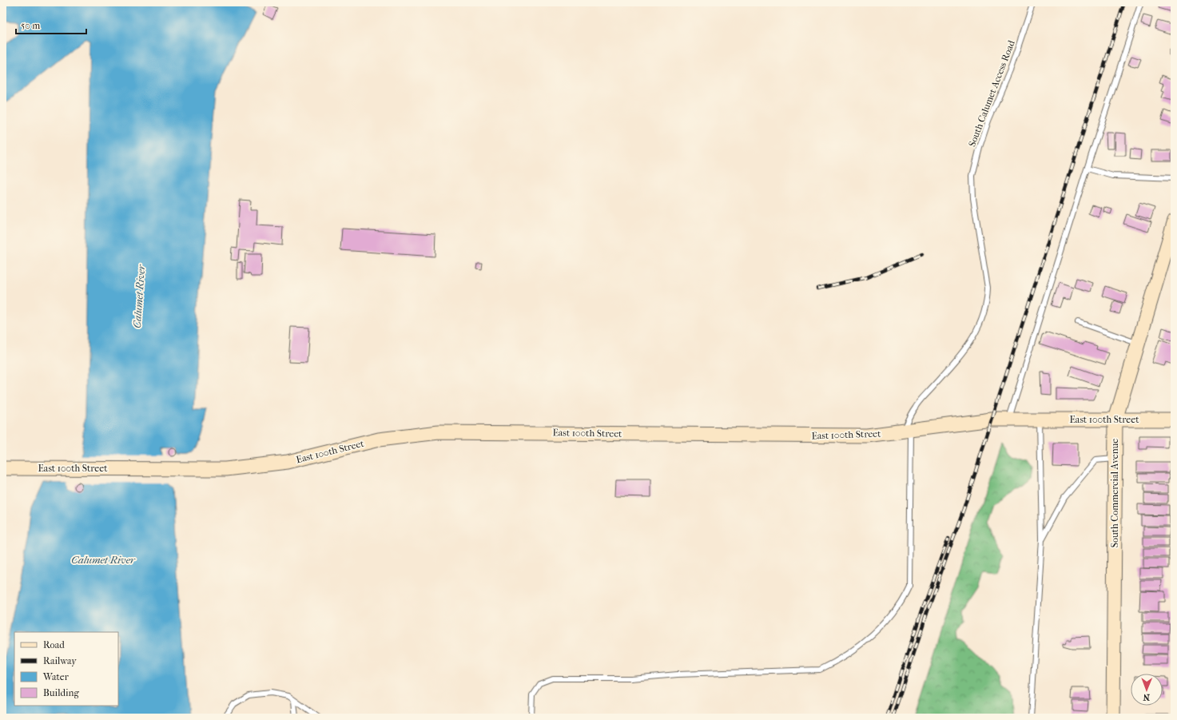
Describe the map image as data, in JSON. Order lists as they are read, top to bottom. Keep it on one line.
{"streets":{"main road":["East 100th Street","South Commercial Avenue"],"lane":["South Calumet Access Road"]},"crossings":[["South Calumet Access Road","East 100th Street"],["East 100th Street","South Commercial Avenue"]],"water":["Calumet River"],"legend":["Road","Railway","Water","Building"],"scale_bar":"50 m","north":"bottom"}
